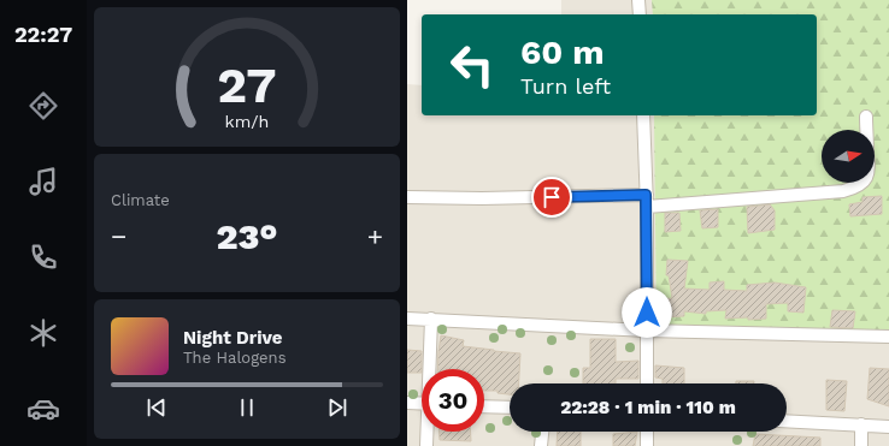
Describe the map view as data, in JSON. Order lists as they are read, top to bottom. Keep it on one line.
{"north":"right","page":{"tabs":"22:27","turn":["60 m","Turn left"],"tile":"Climate","heat":["−","23°","+"],"song":["Night Drive","The Halogens"],"limit":"30","trip":"22:28 · 1 min · 110 m","gauge":["27","km/h"]}}
